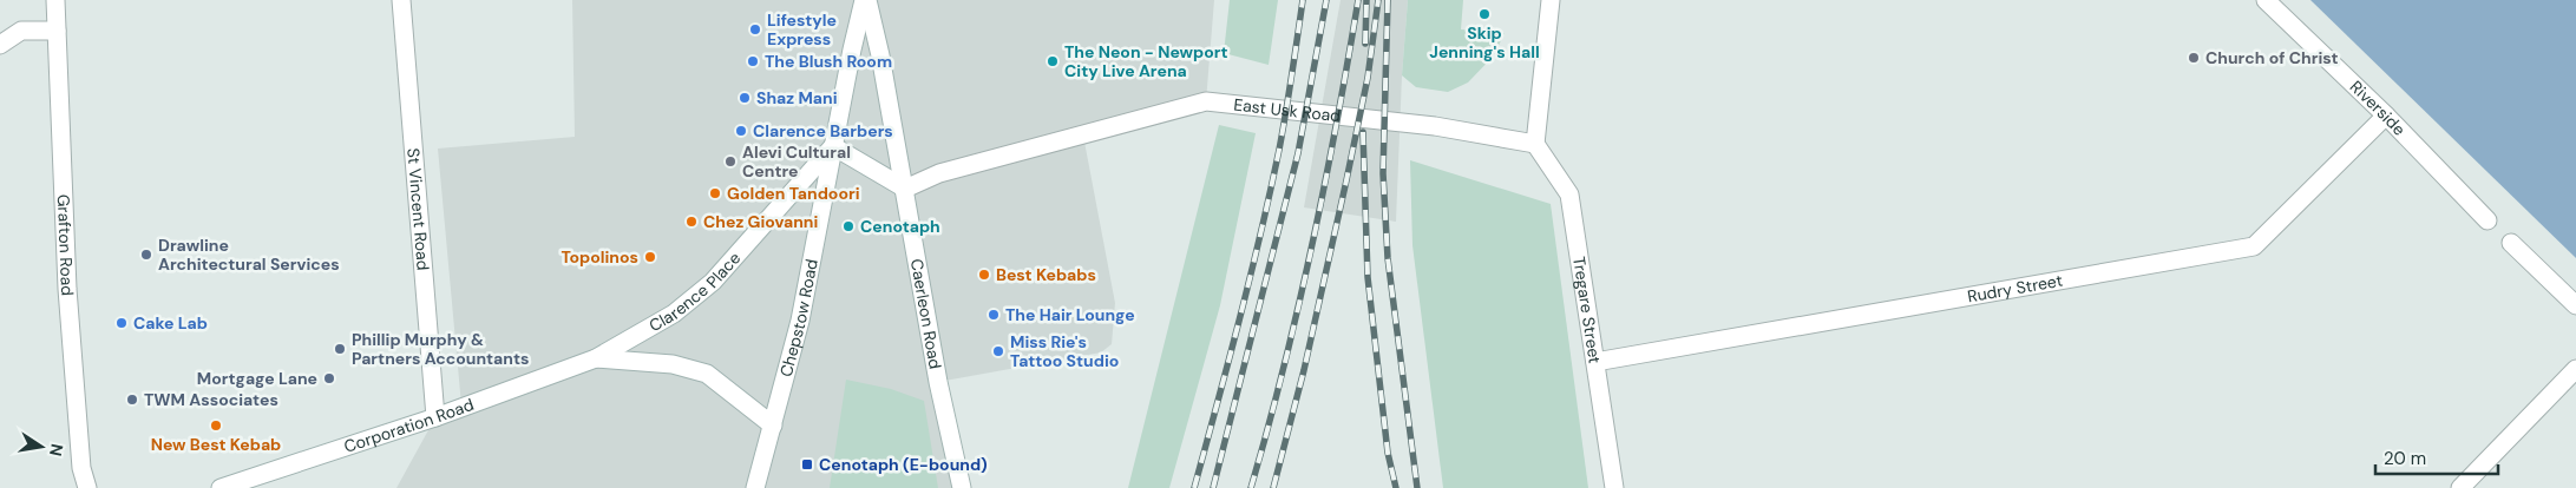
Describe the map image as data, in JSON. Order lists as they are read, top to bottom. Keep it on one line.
{"streets":{"street":["Riverside","East Usk Road","St Vincent Road","Grafton Road","Rudry Street","Clarence Place","Tregare Street","Caerleon Road","Chepstow Road","Corporation Road"]},"crossings":[["Riverside","Rudry Street"],["East Usk Road","Tregare Street"],["East Usk Road","Caerleon Road"],["St Vincent Road","Corporation Road"],["Rudry Street","Tregare Street"],["Clarence Place","Chepstow Road"],["Clarence Place","Corporation Road"]],"places":{"other":["Skip Jenning's Hall","Lifestyle Express","Church of Christ","The Blush Room","The Neon - Newport City Live Arena","Shaz Mani","Clarence Barbers","Alevi Cultural Centre","Golden Tandoori","Chez Giovanni","Cenotaph","Drawline Architectural Services","Topolinos","Best Kebabs","The Hair Lounge","Cake Lab","Phillip Murphy & Partners Accountants","Miss Rie's Tattoo Studio","Mortgage Lane","TWM Associates","New Best Kebab"],"transit":["Cenotaph (E-bound)"]},"scale_bar":"20 m","north":"right"}
